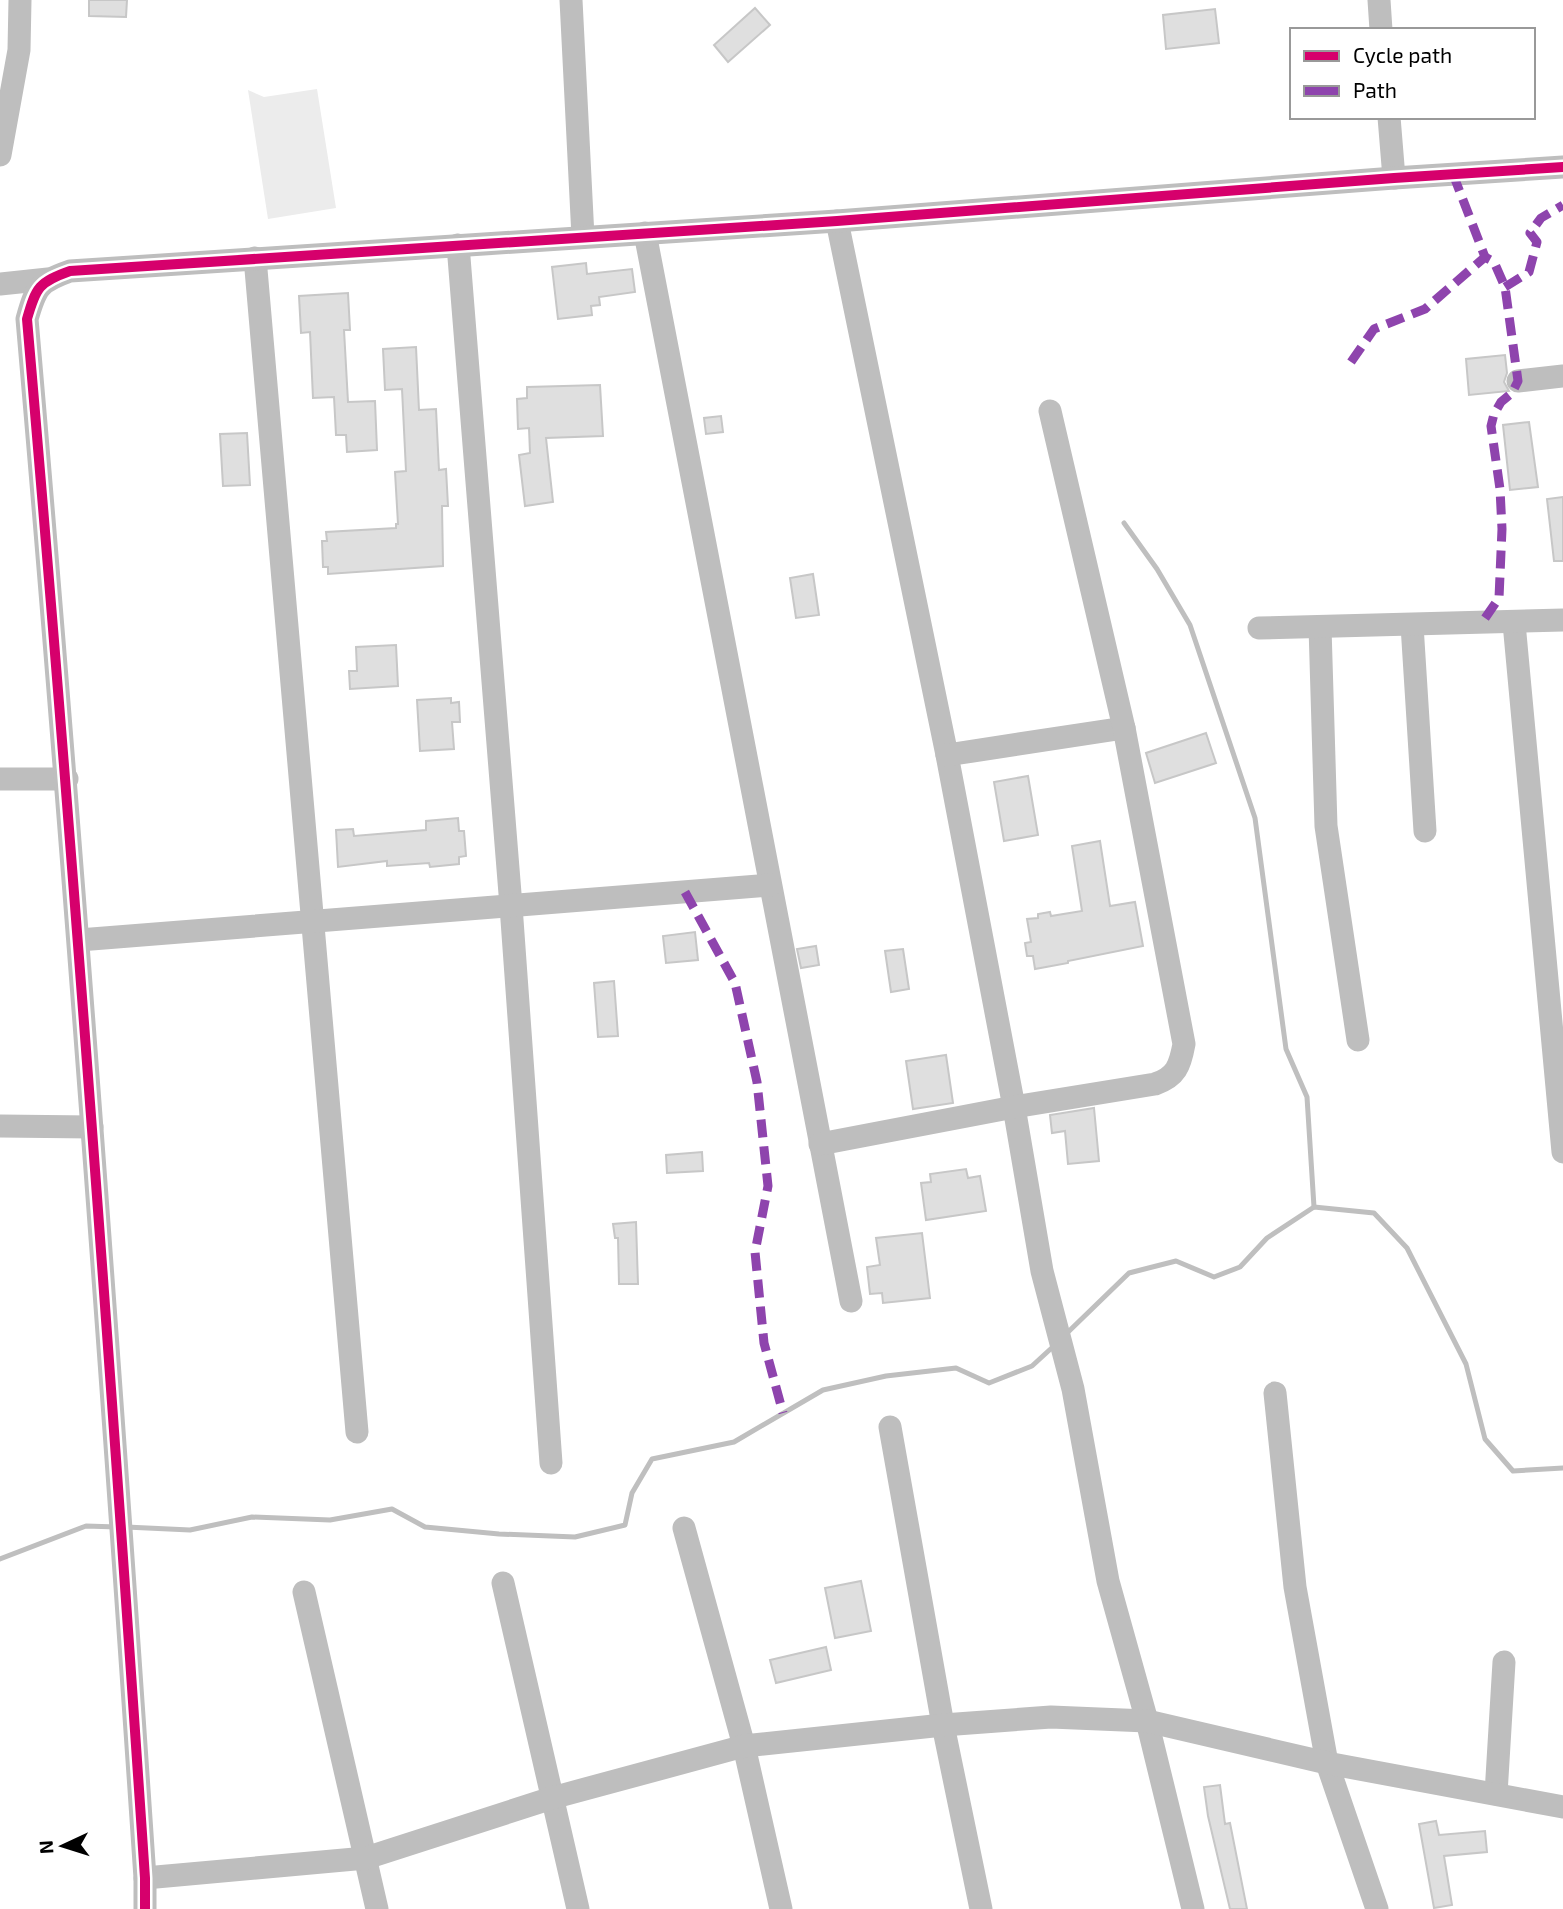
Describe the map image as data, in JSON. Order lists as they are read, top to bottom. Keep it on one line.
{"legend":["Cycle path","Path"],"north":"left"}
